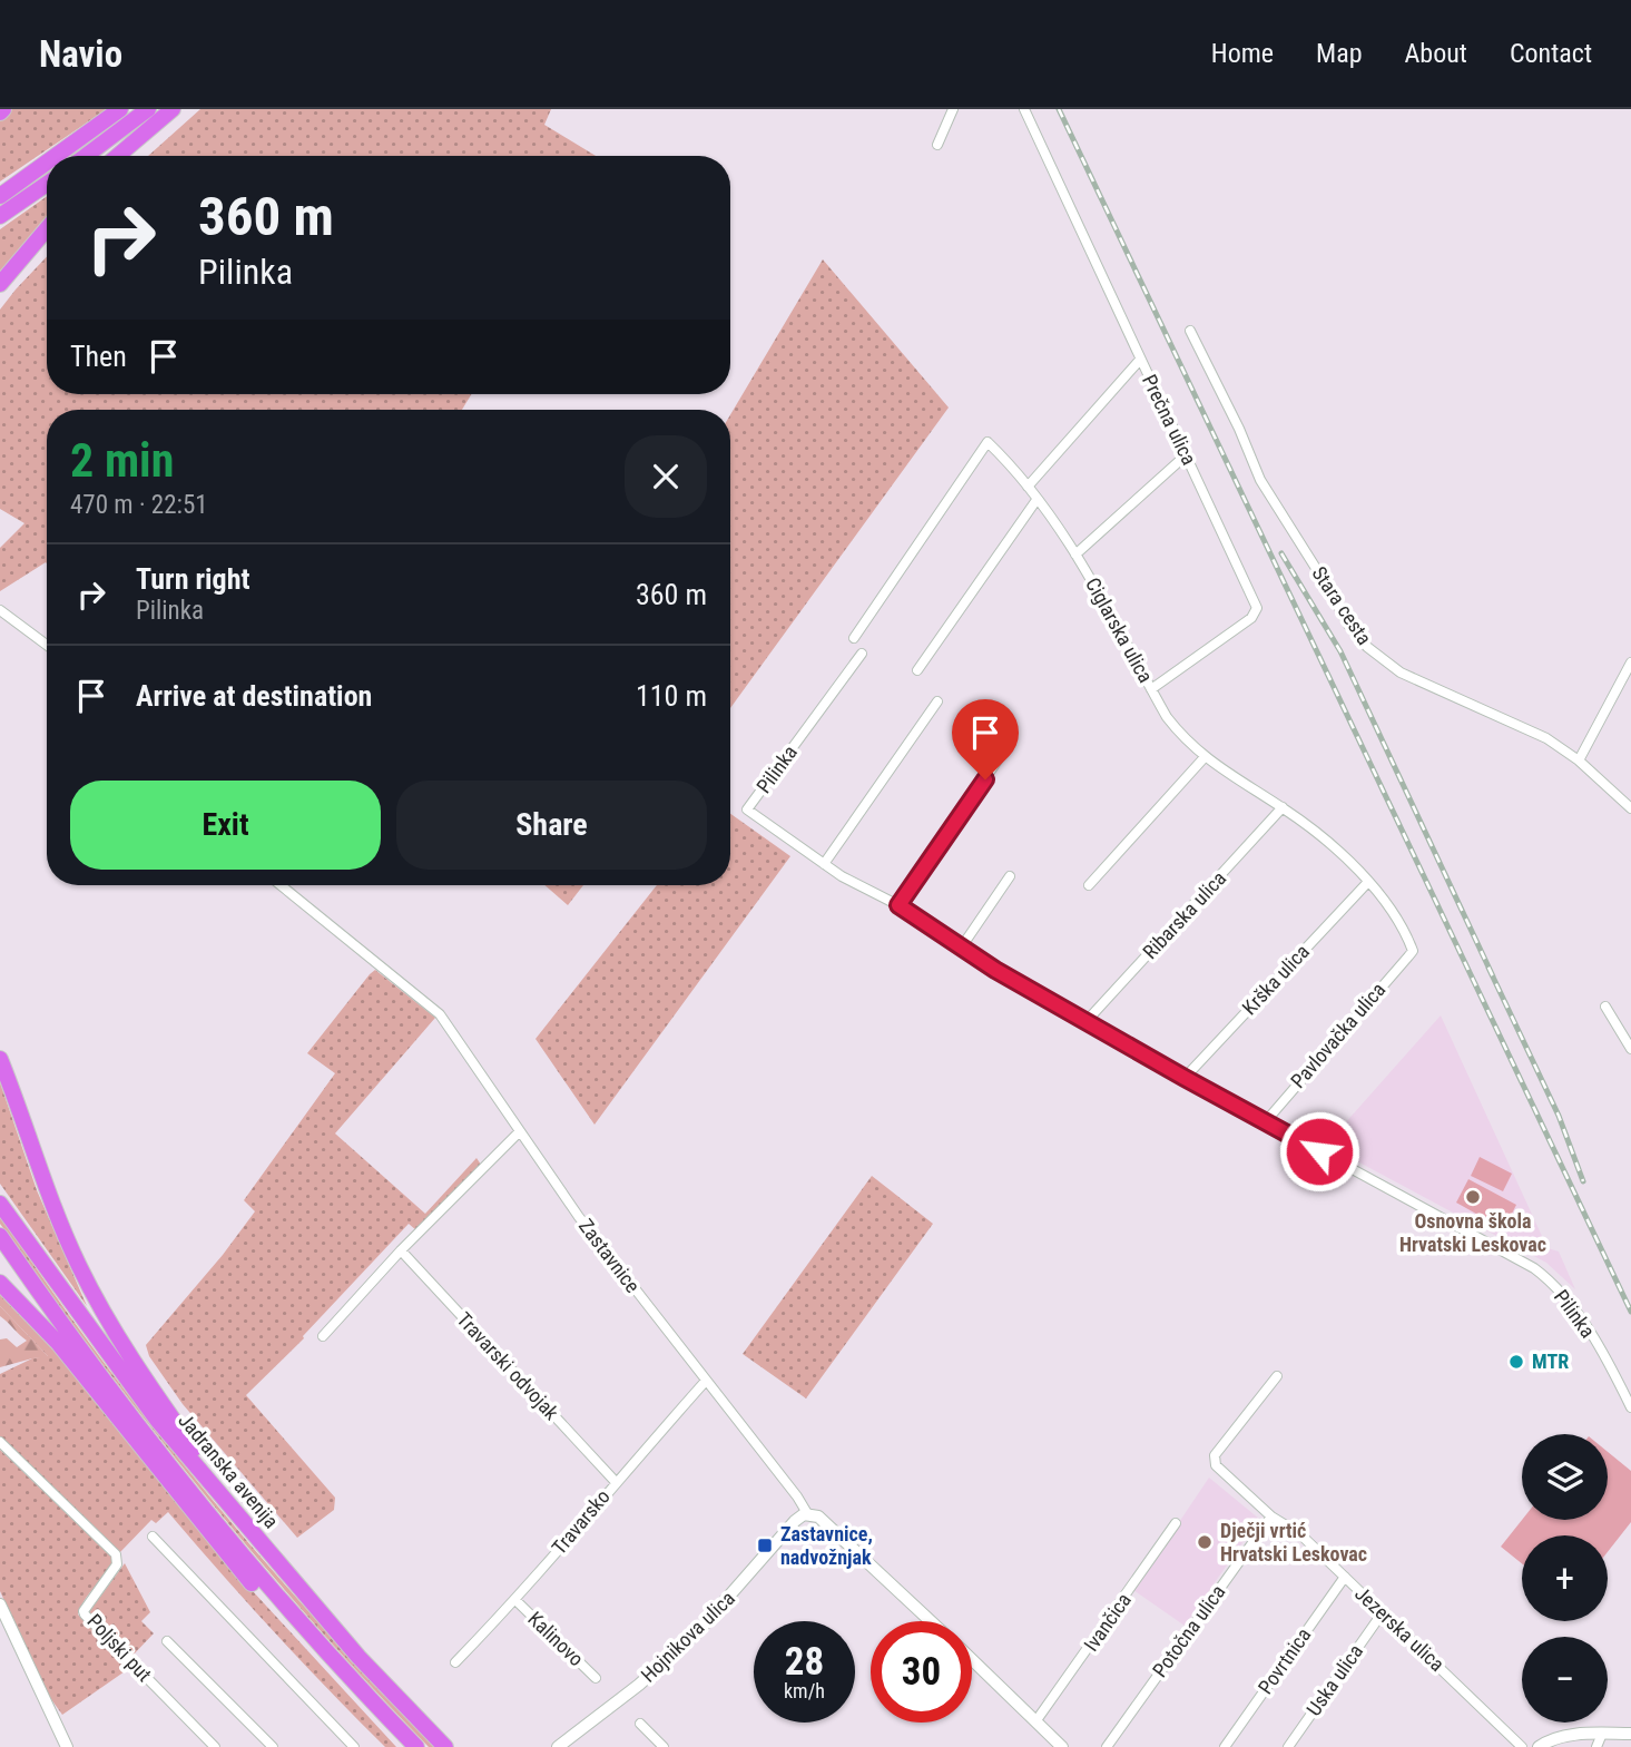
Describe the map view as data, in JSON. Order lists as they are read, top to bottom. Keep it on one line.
{"streets":{"highway":["Jadranska avenija"],"main road":["Zastavnice","Hojnikova ulica"],"street":["Prečna ulica","Stara cesta","Ciglarska ulica","Pilinka","Ribarska ulica","Krška ulica","Pavlovačka ulica","Travarski odvojak","Travarsko","Ivančica","Jezerska ulica","Potočna ulica","Kalinovo","Poljski put","Povrtnica","Uska ulica"]},"crossings":[["Prečna ulica","Ciglarska ulica"],["Ciglarska ulica","Ribarska ulica"],["Ciglarska ulica","Krška ulica"],["Ciglarska ulica","Pavlovačka ulica"],["Pilinka","Ribarska ulica"],["Pilinka","Krška ulica"],["Pilinka","Pavlovačka ulica"],["Zastavnice","Travarsko"],["Zastavnice","Hojnikova ulica"],["Travarski odvojak","Travarsko"],["Travarsko","Kalinovo"],["Jezerska ulica","Potočna ulica"],["Jezerska ulica","Povrtnica"],["Jezerska ulica","Uska ulica"]],"places":{"other":["Osnovna škola Hrvatski Leskovac","MTR","Dječji vrtić Hrvatski Leskovac"],"transit":["Zastavnice, nadvožnjak"]},"page":{"header":"Navio","nav":["Home","Map","About","Contact"],"turn":["360 m","Pilinka"],"then":"Then","heading":["2 min","470 m · 22:51"],"list":[{"name":"Turn right","note":"Pilinka","value":"360 m"},{"name":"Arrive at destination","value":"110 m"}],"buttons":["Exit","Share"],"map_buttons":["+","−"],"speed":"28 km/h","limit":"30"}}
